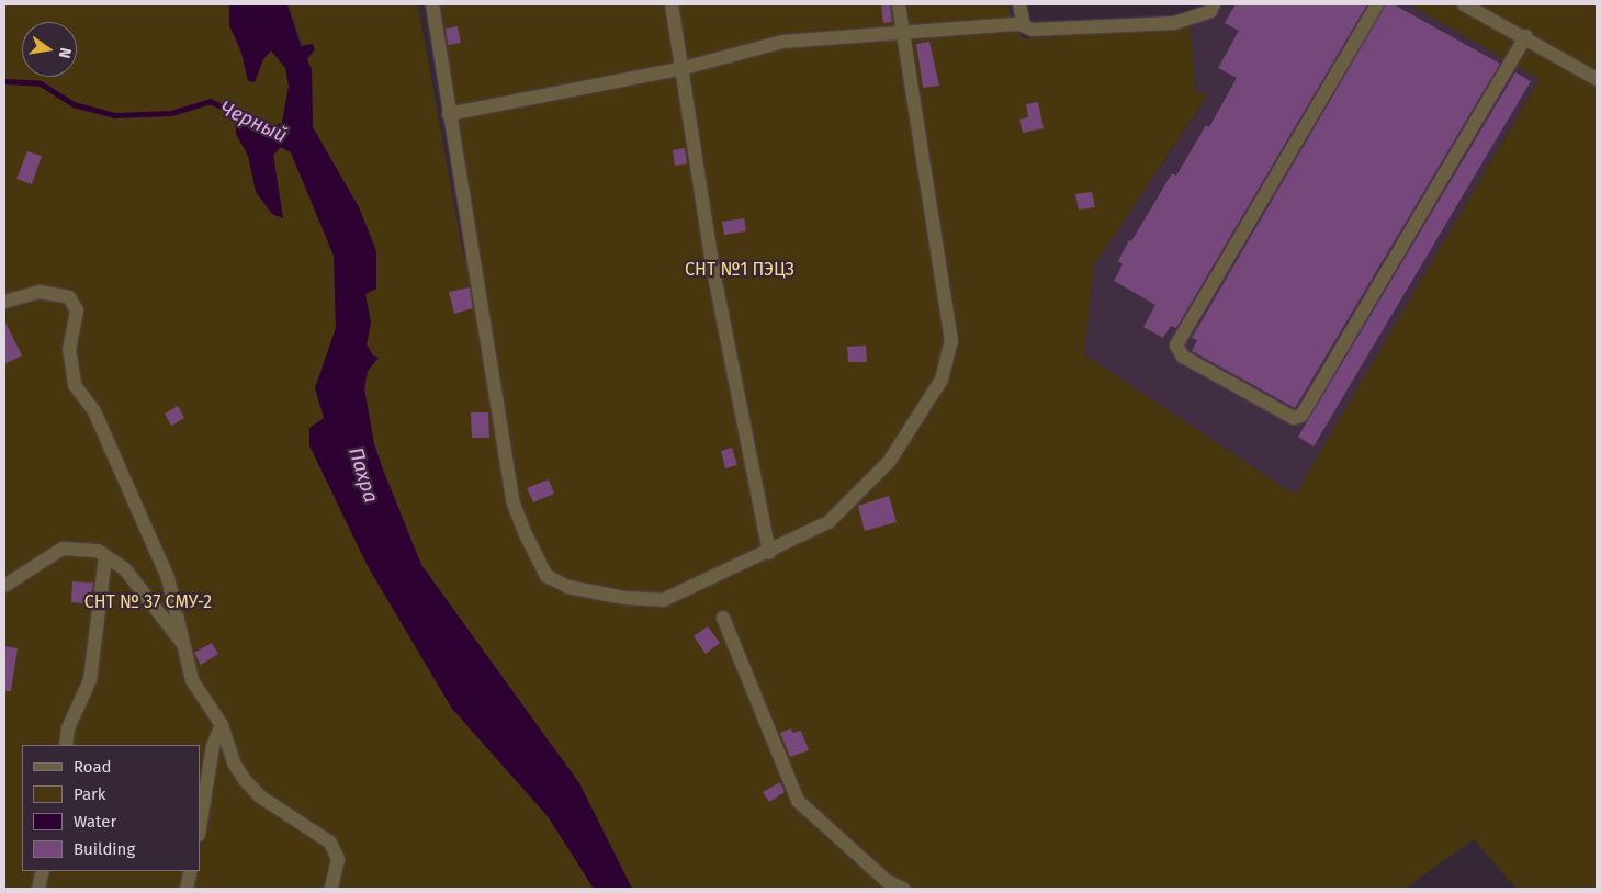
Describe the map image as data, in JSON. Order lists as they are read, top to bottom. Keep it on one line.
{"water":["Черный","Пахра"],"parks":["СНТ №1 ПЭЦЗ","СНТ № 37 СМУ-2"],"legend":["Road","Park","Water","Building"],"north":"right"}
